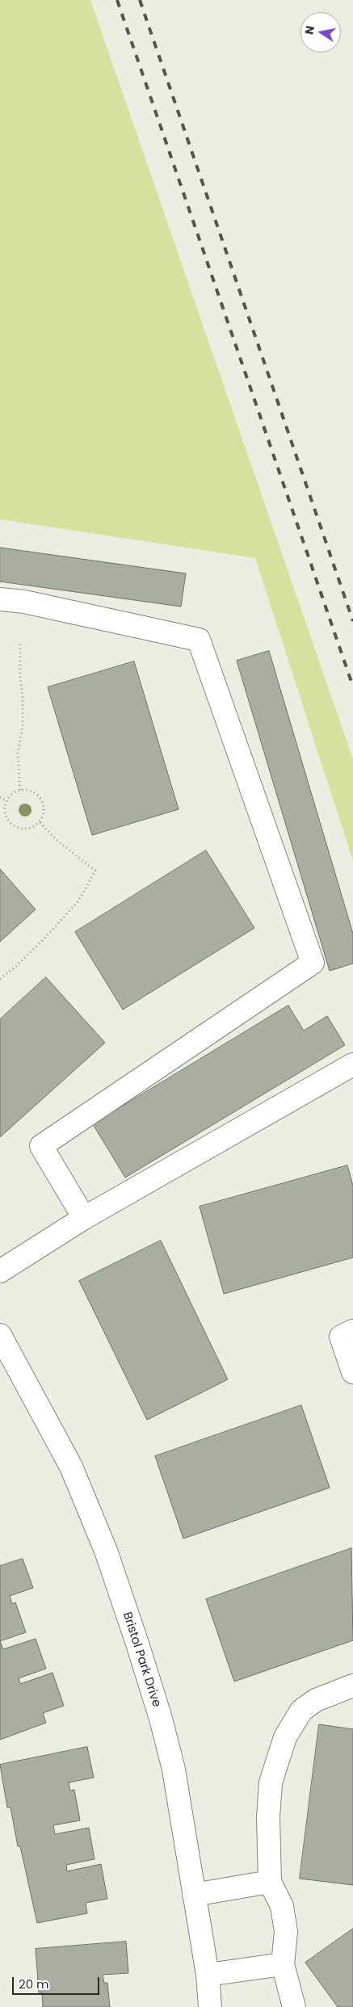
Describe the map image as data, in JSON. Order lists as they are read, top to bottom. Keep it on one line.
{"streets":{"street":["Bristol Park Drive"]},"scale_bar":"20 m","north":"left"}
